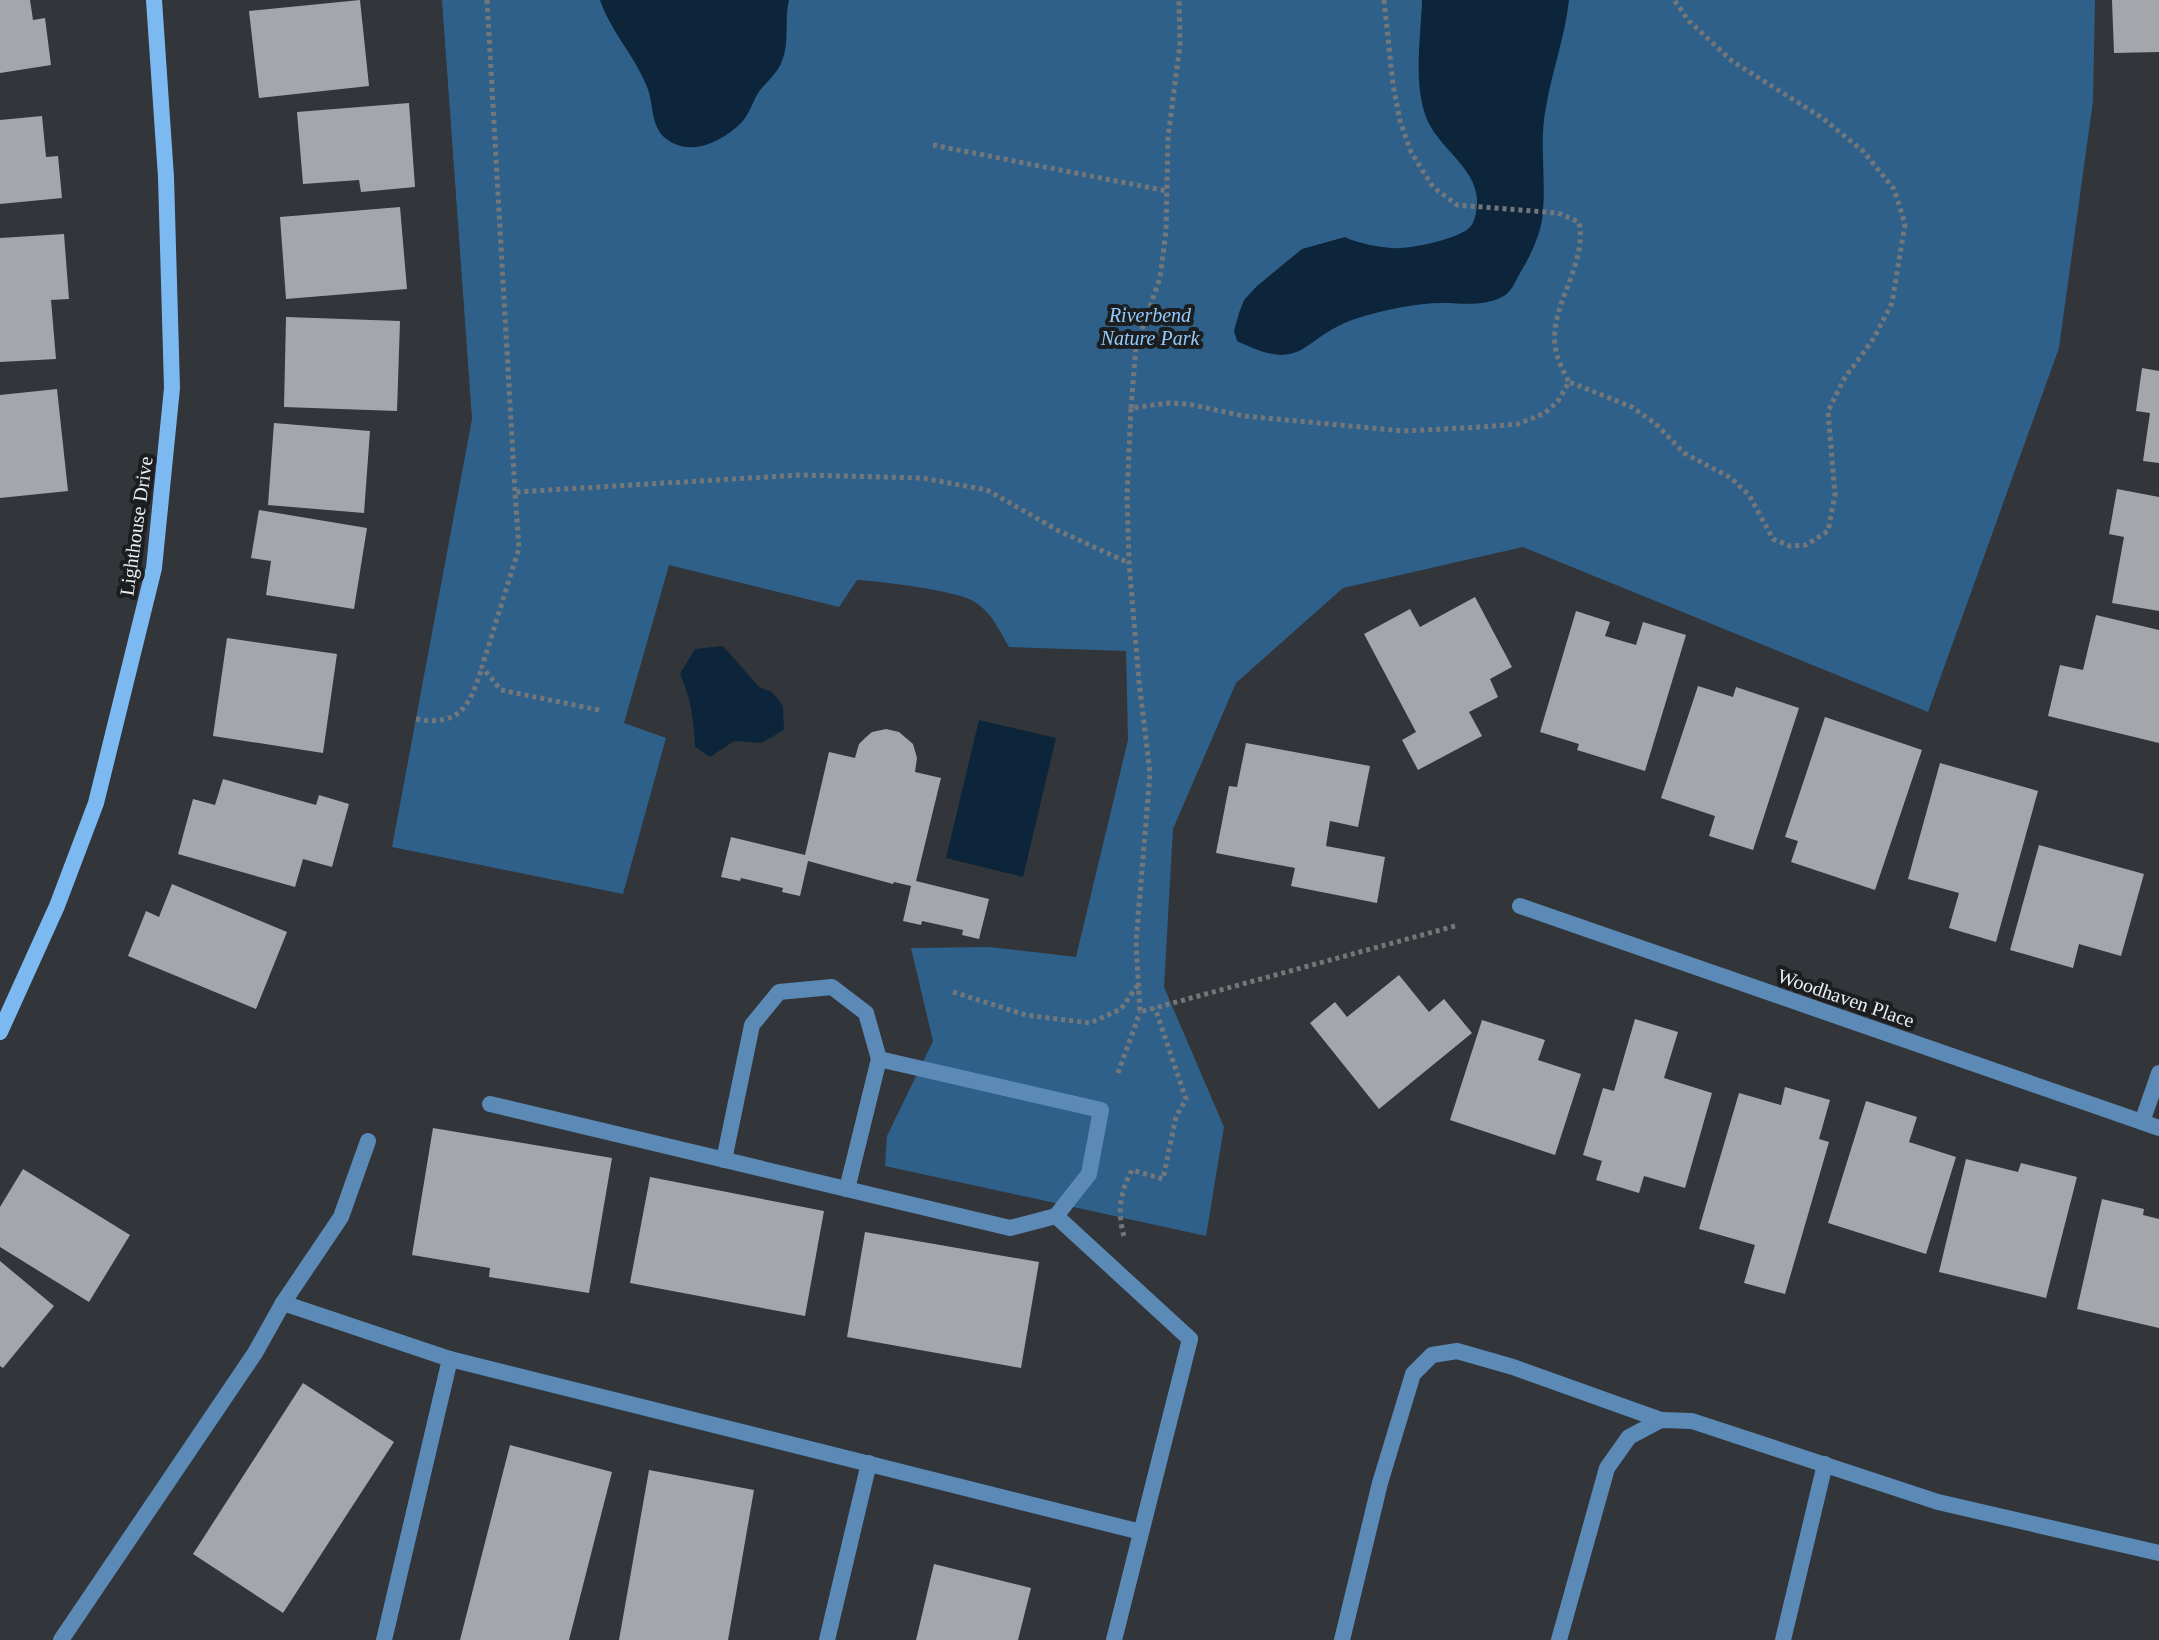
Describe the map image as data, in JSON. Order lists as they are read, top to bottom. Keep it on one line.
{"streets":{"street":["Lighthouse Drive","Woodhaven Place"]},"parks":["Riverbend Nature Park"]}
